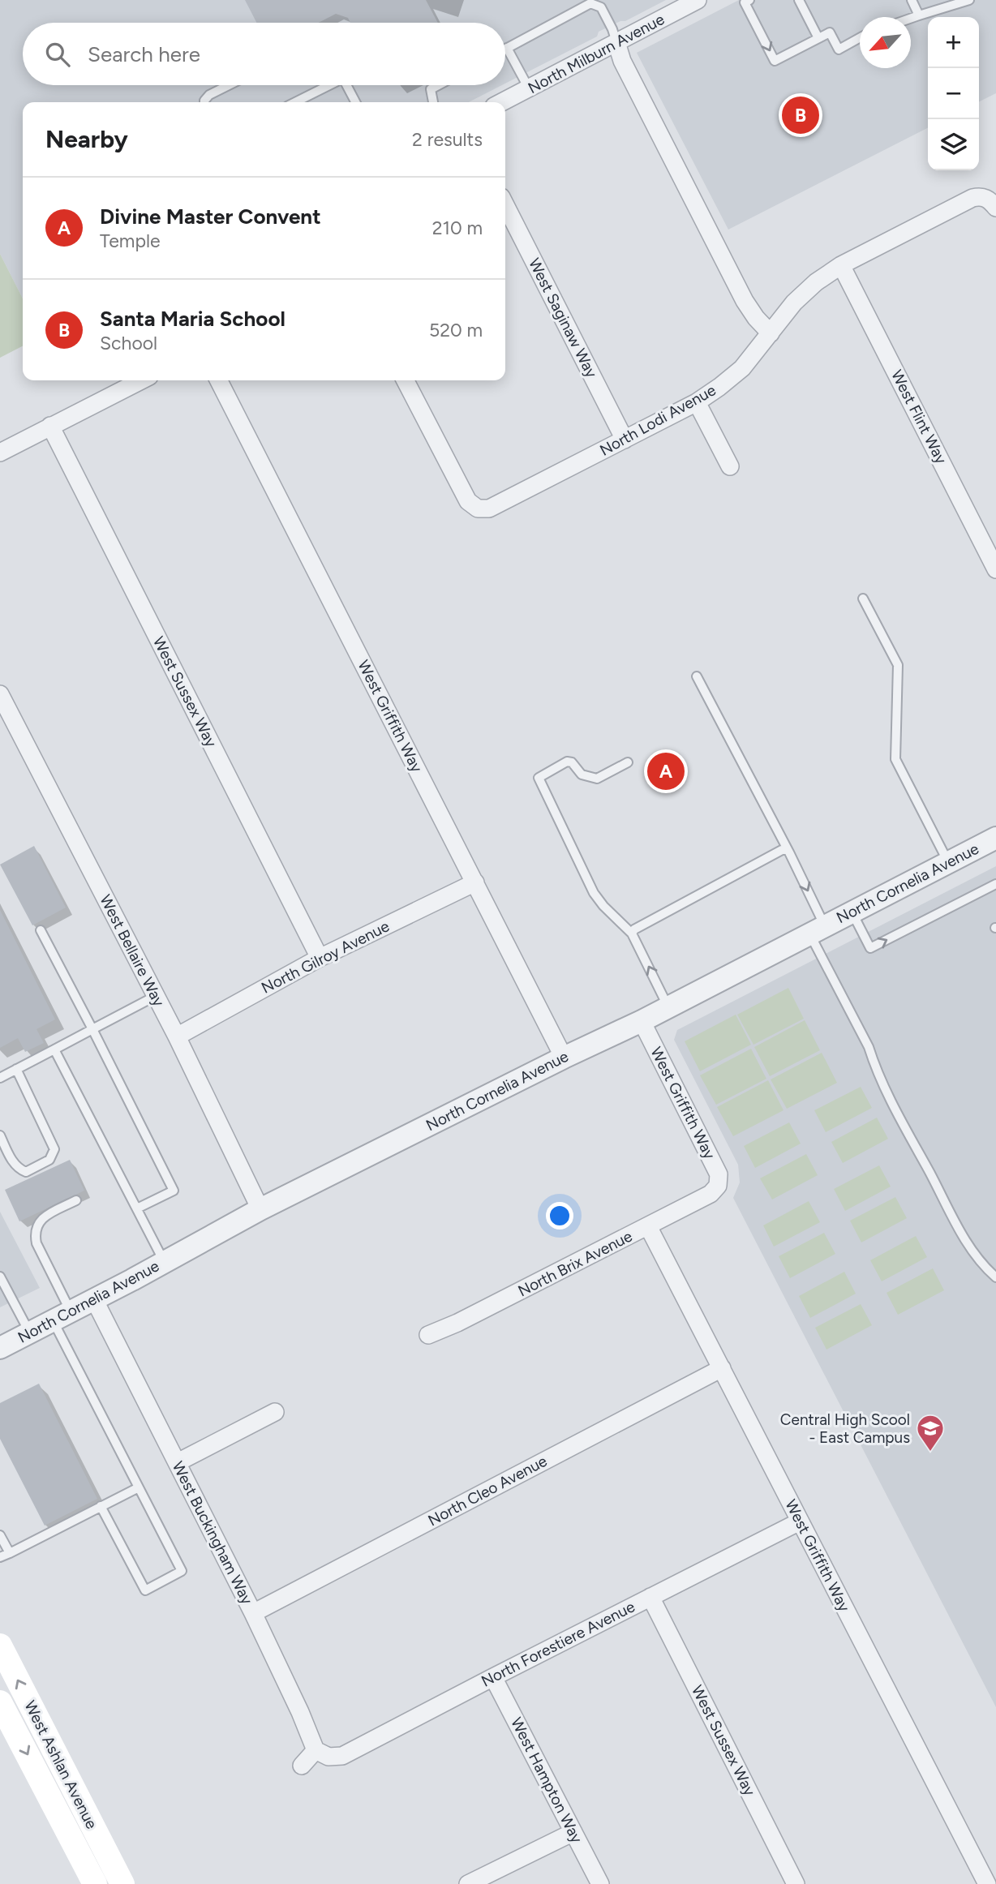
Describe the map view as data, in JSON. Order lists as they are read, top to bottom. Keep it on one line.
{"streets":{"main road":["West Ashlan Avenue"],"street":["North Milburn Avenue","West Saginaw Way","West Flint Way","North Lodi Avenue","West Sussex Way","West Griffith Way","North Cornelia Avenue","West Bellaire Way","North Gilroy Avenue","North Brix Avenue","North Cleo Avenue","West Buckingham Way","North Forestiere Avenue","West Hampton Way"]},"crossings":[["West Saginaw Way","North Lodi Avenue"],["West Flint Way","North Lodi Avenue"],["West Sussex Way","North Gilroy Avenue"],["West Sussex Way","North Forestiere Avenue"],["West Griffith Way","North Cornelia Avenue"],["West Griffith Way","North Gilroy Avenue"],["West Griffith Way","North Brix Avenue"],["West Griffith Way","North Cleo Avenue"],["West Griffith Way","North Forestiere Avenue"],["North Cornelia Avenue","West Bellaire Way"],["North Cornelia Avenue","West Buckingham Way"],["West Bellaire Way","North Gilroy Avenue"],["North Cleo Avenue","West Buckingham Way"],["West Buckingham Way","North Forestiere Avenue"],["North Forestiere Avenue","West Hampton Way"]],"places":{"school or university":["Central High Scool - East Campus"]},"north":"bottom left","page":{"map_buttons":["+","−"],"search":"Search here","pins":["B","A"],"heading":["Nearby","2 results"],"list":[{"mark":"A","name":"Divine Master Convent","note":"Temple","value":"210 m"},{"mark":"B","name":"Santa Maria School","note":"School","value":"520 m"}]}}
